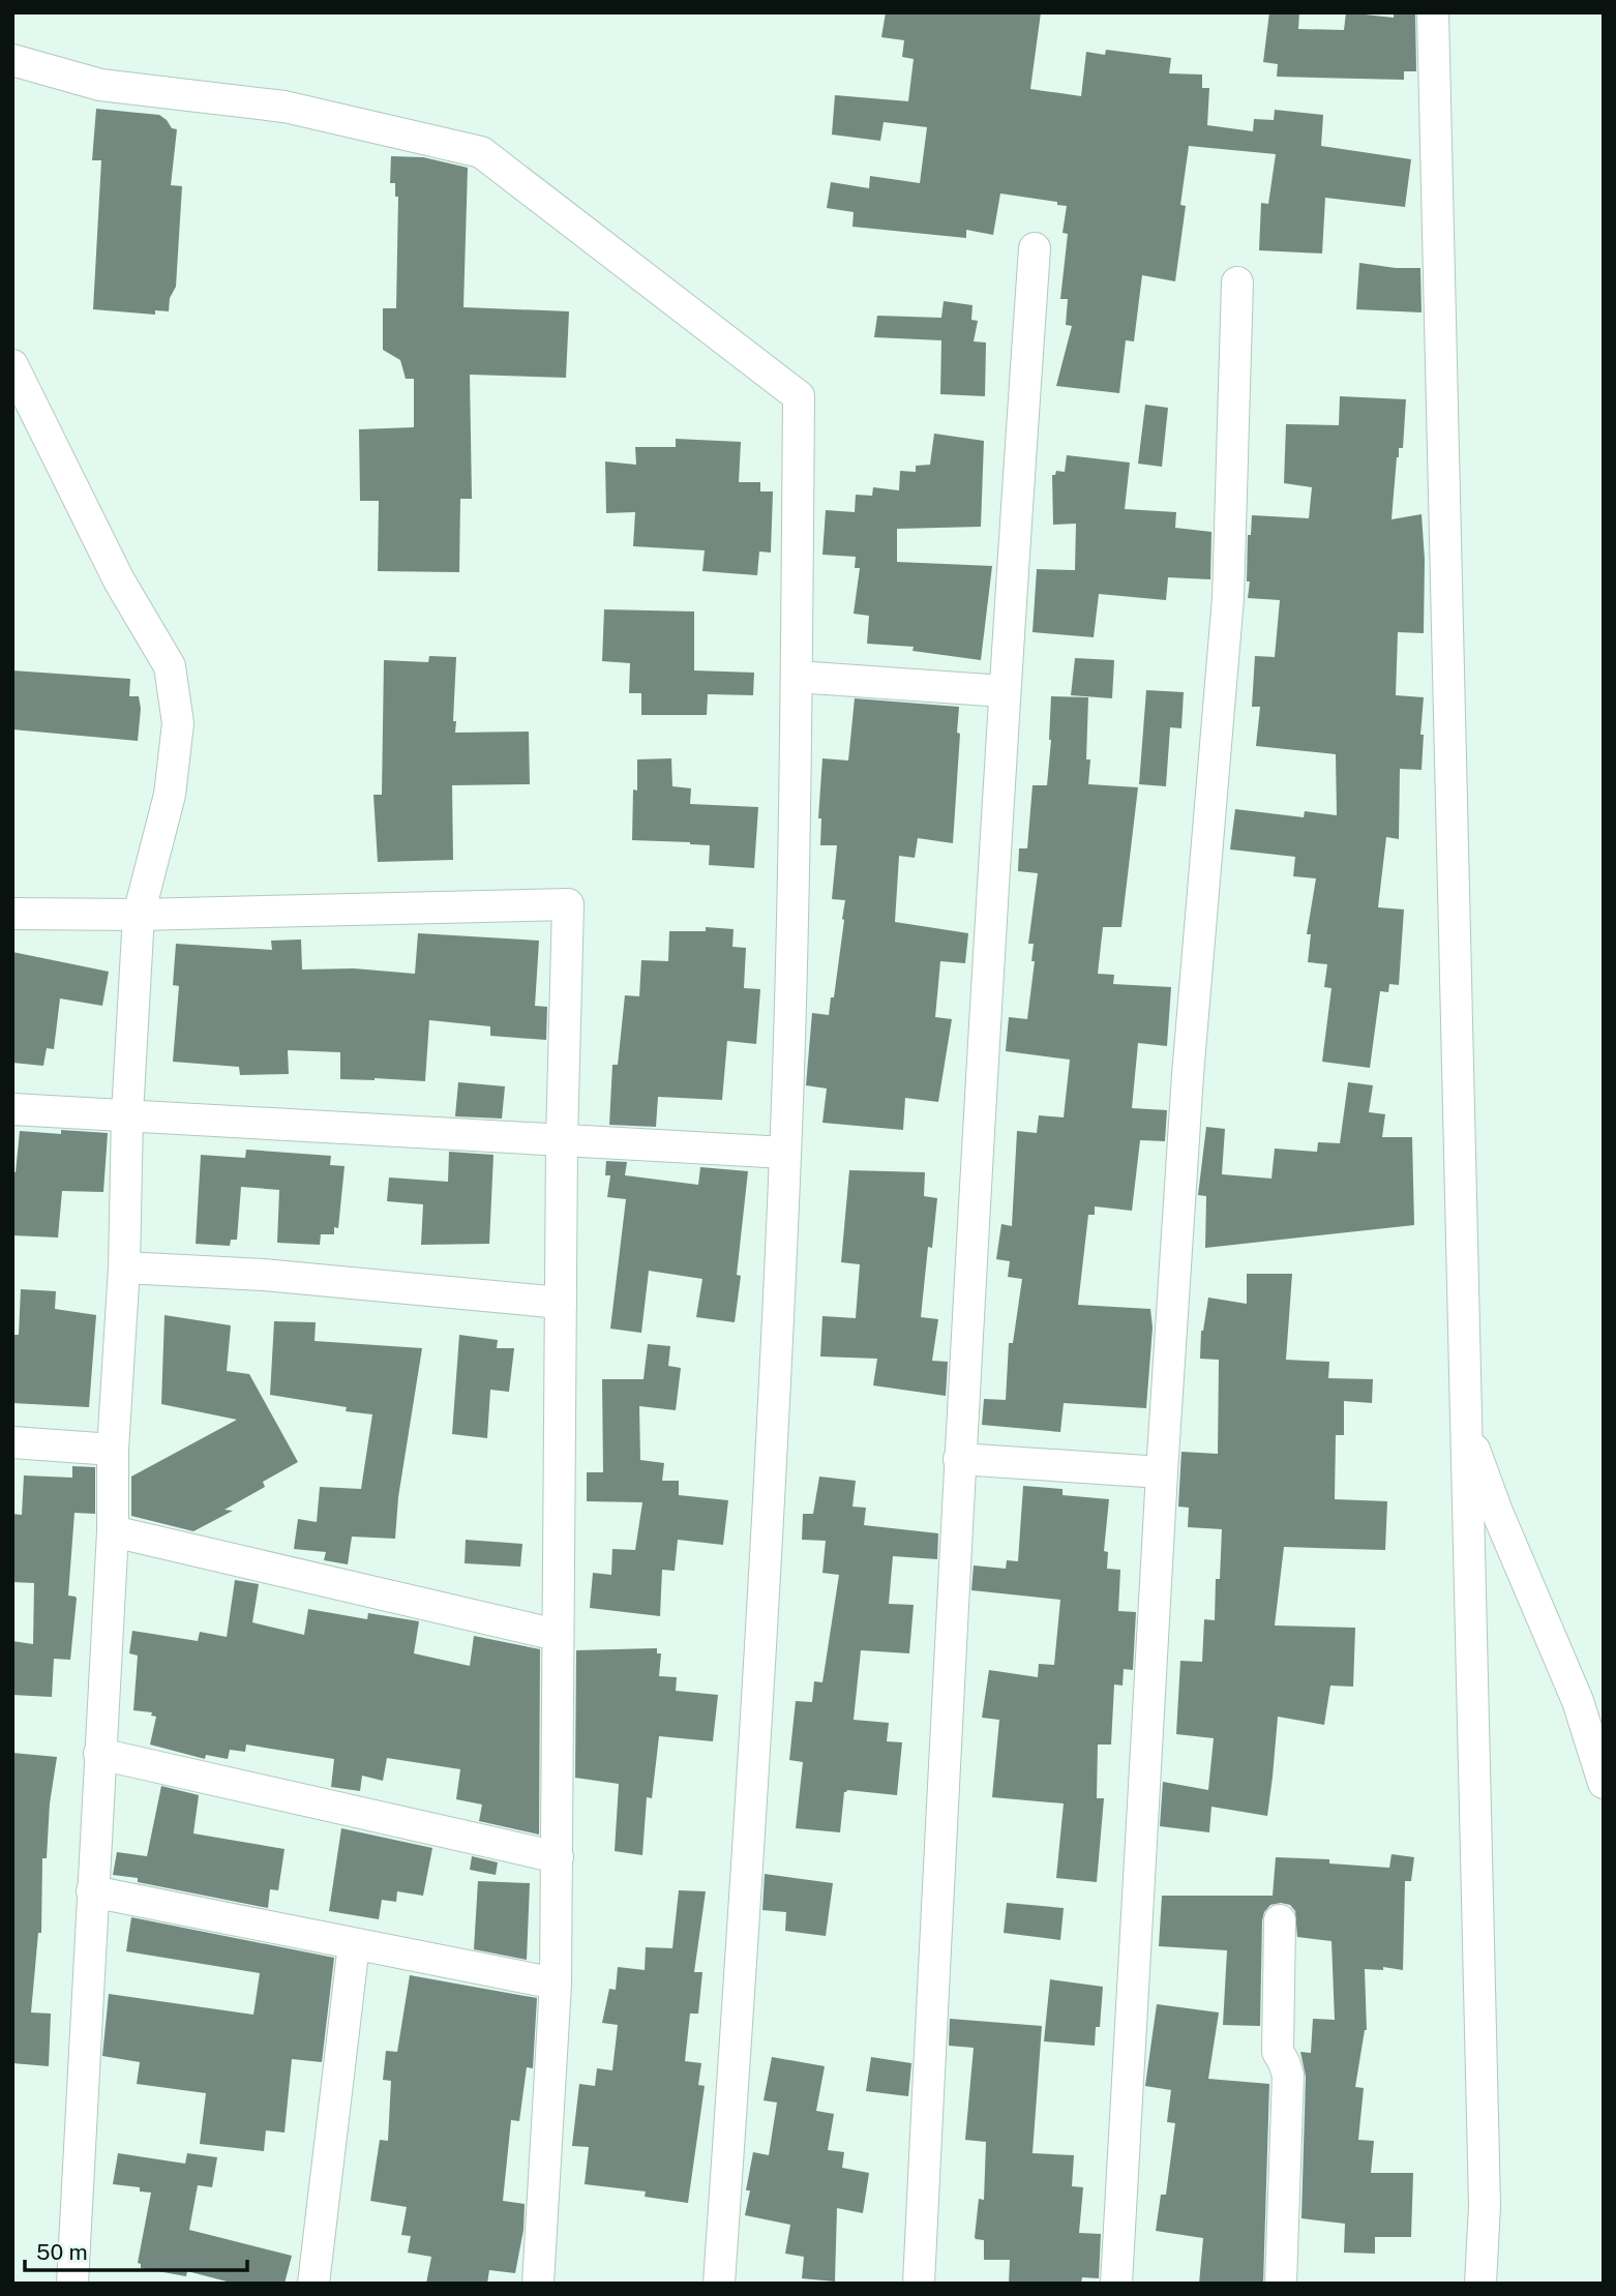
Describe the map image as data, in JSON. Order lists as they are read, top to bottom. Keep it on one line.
{"scale_bar":"50 m"}
